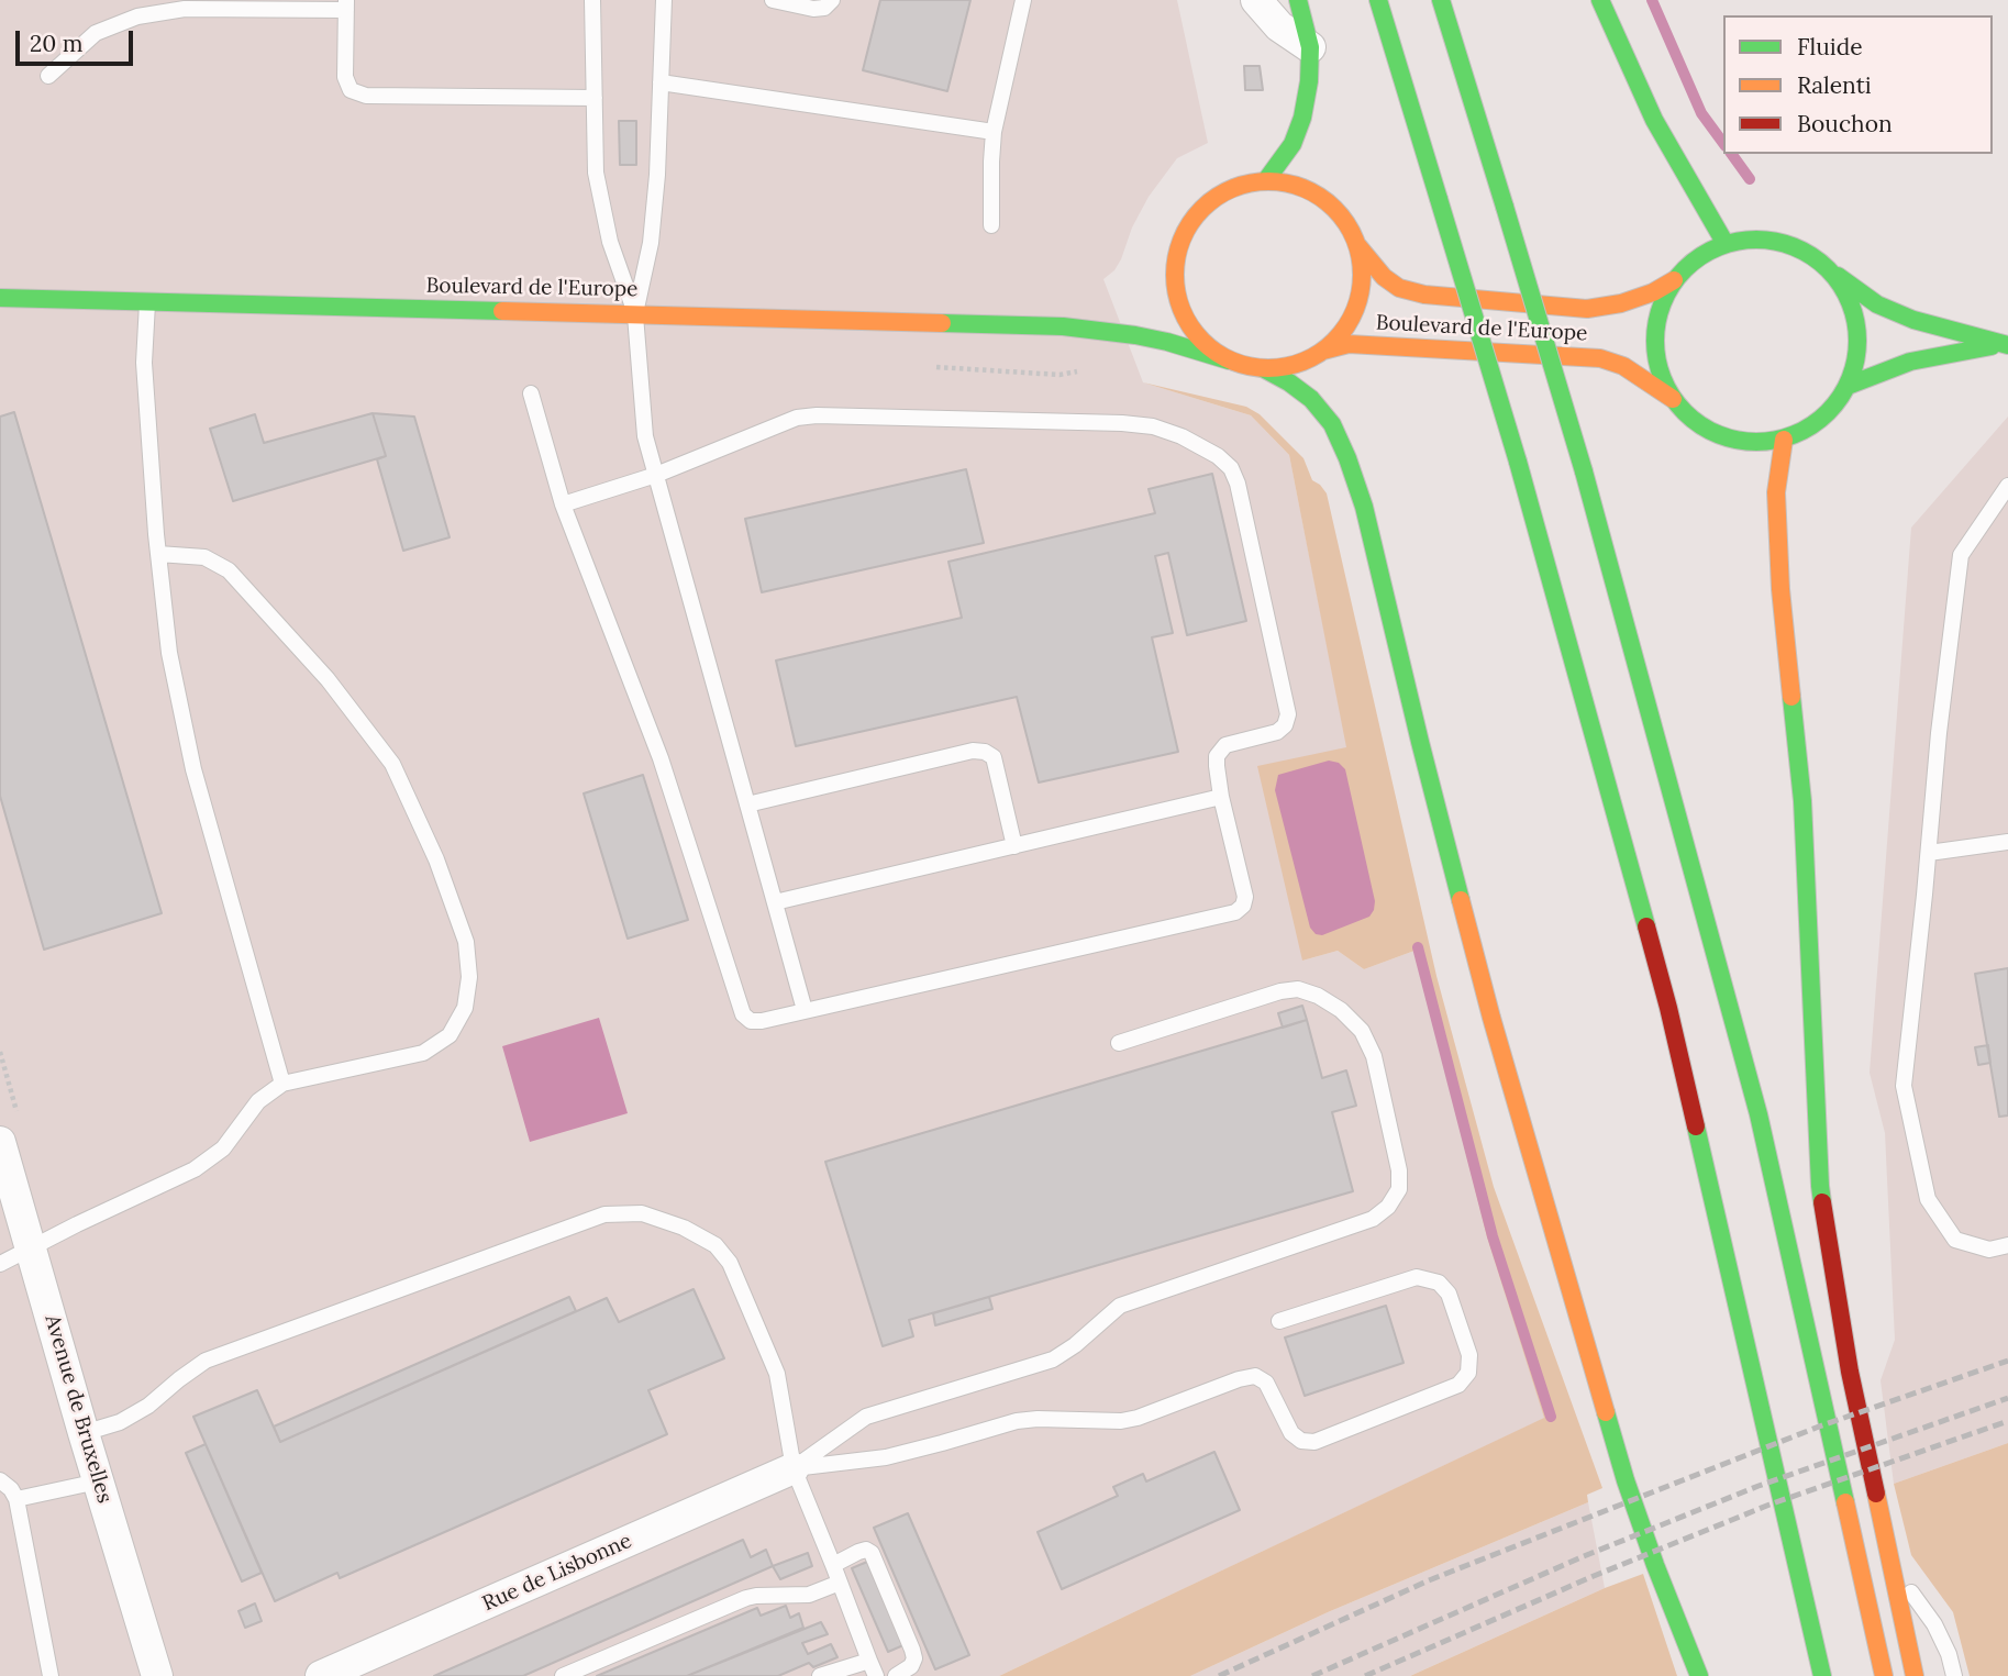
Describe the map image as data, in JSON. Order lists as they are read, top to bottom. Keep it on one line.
{"streets":{"main road":["Boulevard de l'Europe"],"street":["Avenue de Bruxelles","Rue de Lisbonne"]},"legend":["Fluide","Ralenti","Bouchon"],"scale_bar":"20 m"}
